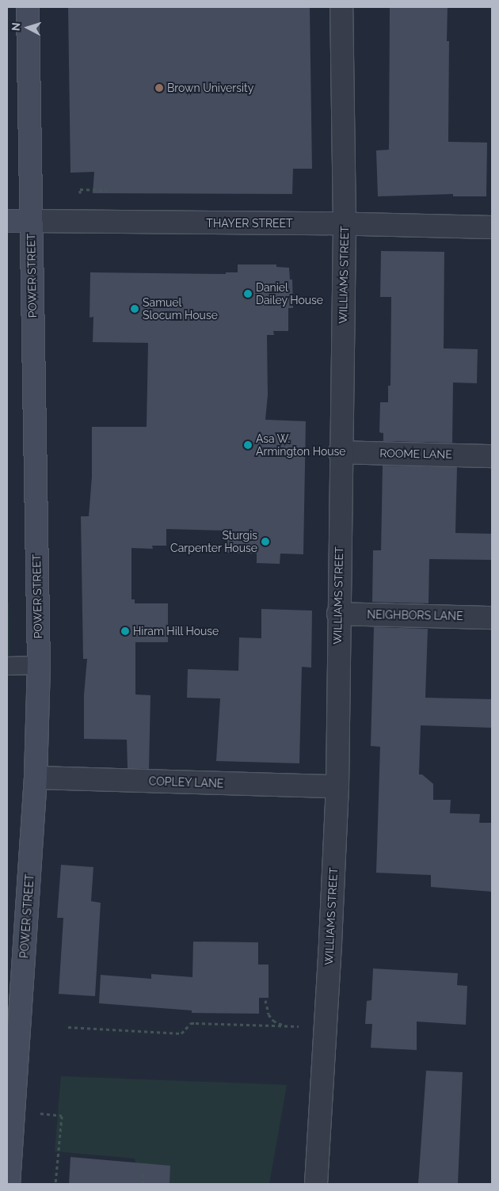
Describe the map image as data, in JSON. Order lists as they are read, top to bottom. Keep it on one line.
{"streets":{"street":["THAYER STREET","WILLIAMS STREET","POWER STREET","ROOME LANE","NEIGHBORS LANE","COPLEY LANE"]},"crossings":[["THAYER STREET","WILLIAMS STREET"],["THAYER STREET","POWER STREET"],["WILLIAMS STREET","ROOME LANE"],["WILLIAMS STREET","NEIGHBORS LANE"],["WILLIAMS STREET","COPLEY LANE"],["POWER STREET","COPLEY LANE"]],"places":["Brown University","Daniel Dailey House","Samuel Slocum House","Asa W. Armington House","Sturgis Carpenter House","Hiram Hill House"],"north":"left"}
